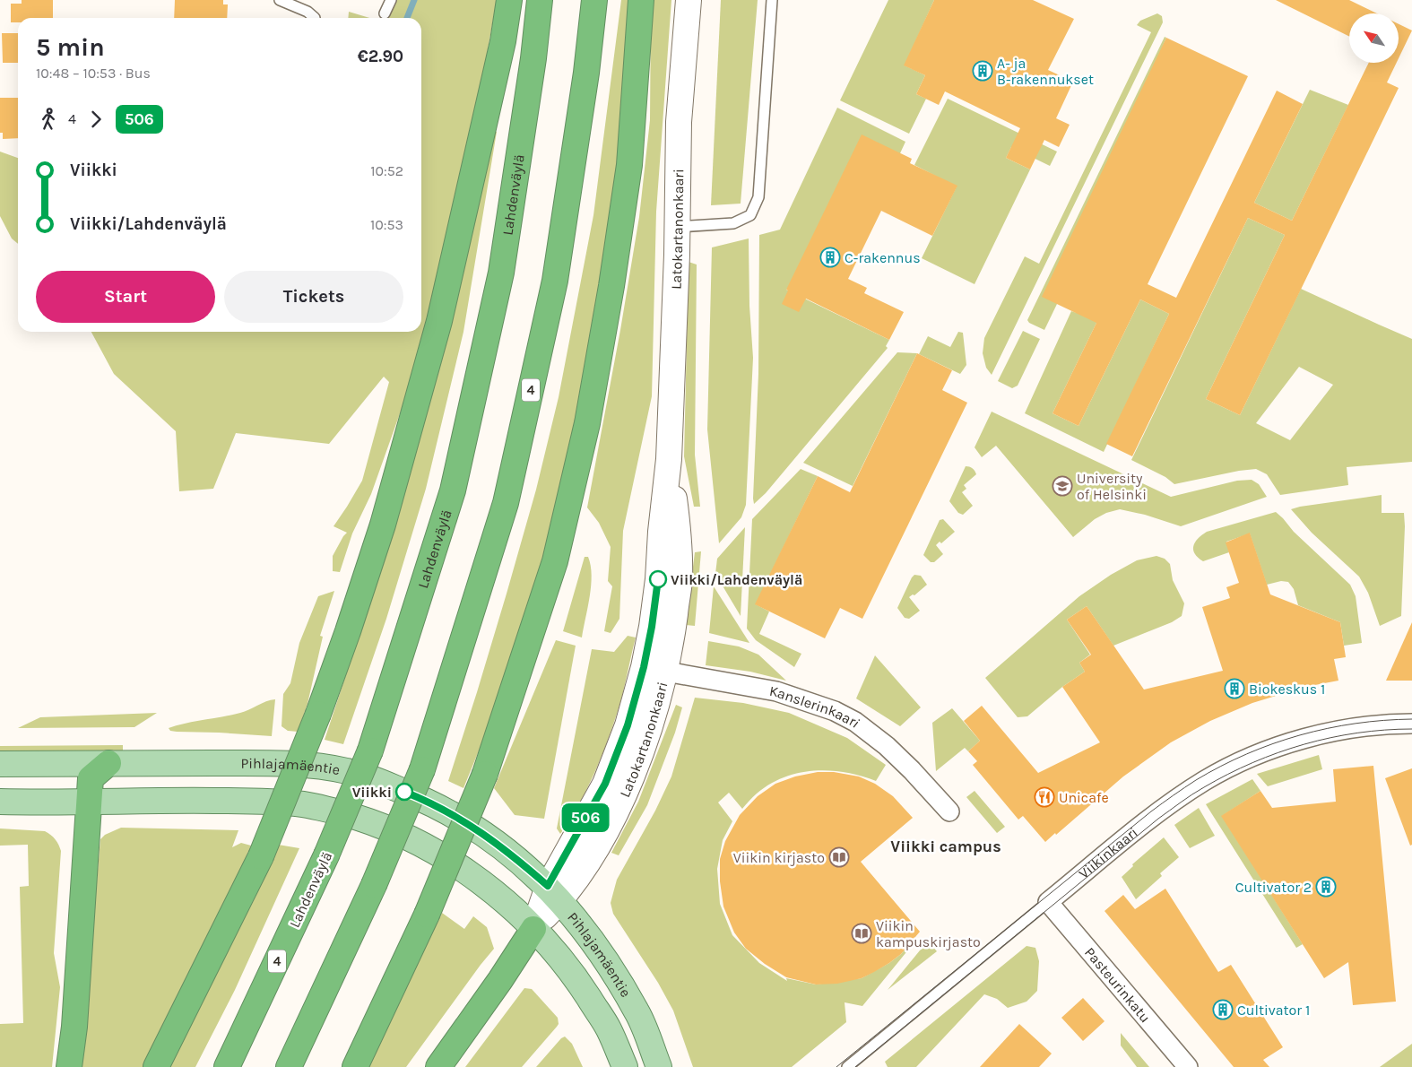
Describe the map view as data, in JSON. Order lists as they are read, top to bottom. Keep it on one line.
{"streets":{"highway":["Lahdenväylä","4"],"main road":["Pihlajamäentie"],"street":["Latokartanonkaari","Kanslerinkaari","Viikinkaari","Pasteurinkatu"]},"crossings":[["Latokartanonkaari","Kanslerinkaari"],["Latokartanonkaari","Pihlajamäentie"],["Viikinkaari","Pasteurinkatu"]],"districts":["Viikki campus"],"places":{"building":["A- ja B-rakennukset","C-rakennus","Biokeskus 1","Cultivator 2","Cultivator 1"],"school or university":["University of Helsinki"],"other":["Viikki/Lahdenväylä","Viikki"],"restaurant":["Unicafe"],"library":["Viikin kirjasto","Viikin kampuskirjasto"]},"lines":["bus line 506"],"north":"top left","page":{"on_map":"506","heading":["5 min","10:48 – 10:53 · Bus","€2.90"],"legs":["4","506"],"list":[{"name":"Viikki","value":"10:52"},{"name":"Viikki/Lahdenväylä","value":"10:53"}],"buttons":["Start","Tickets"]}}
